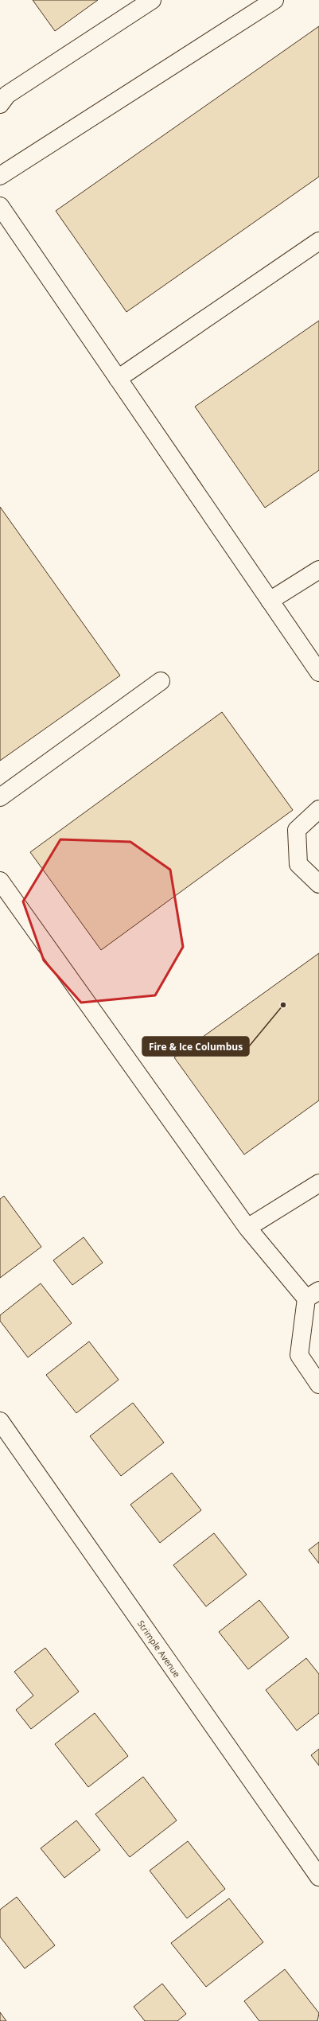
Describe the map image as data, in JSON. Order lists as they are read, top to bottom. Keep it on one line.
{"streets":{"street":["Strimple Avenue"]},"places":["Fire & Ice Columbus"]}
